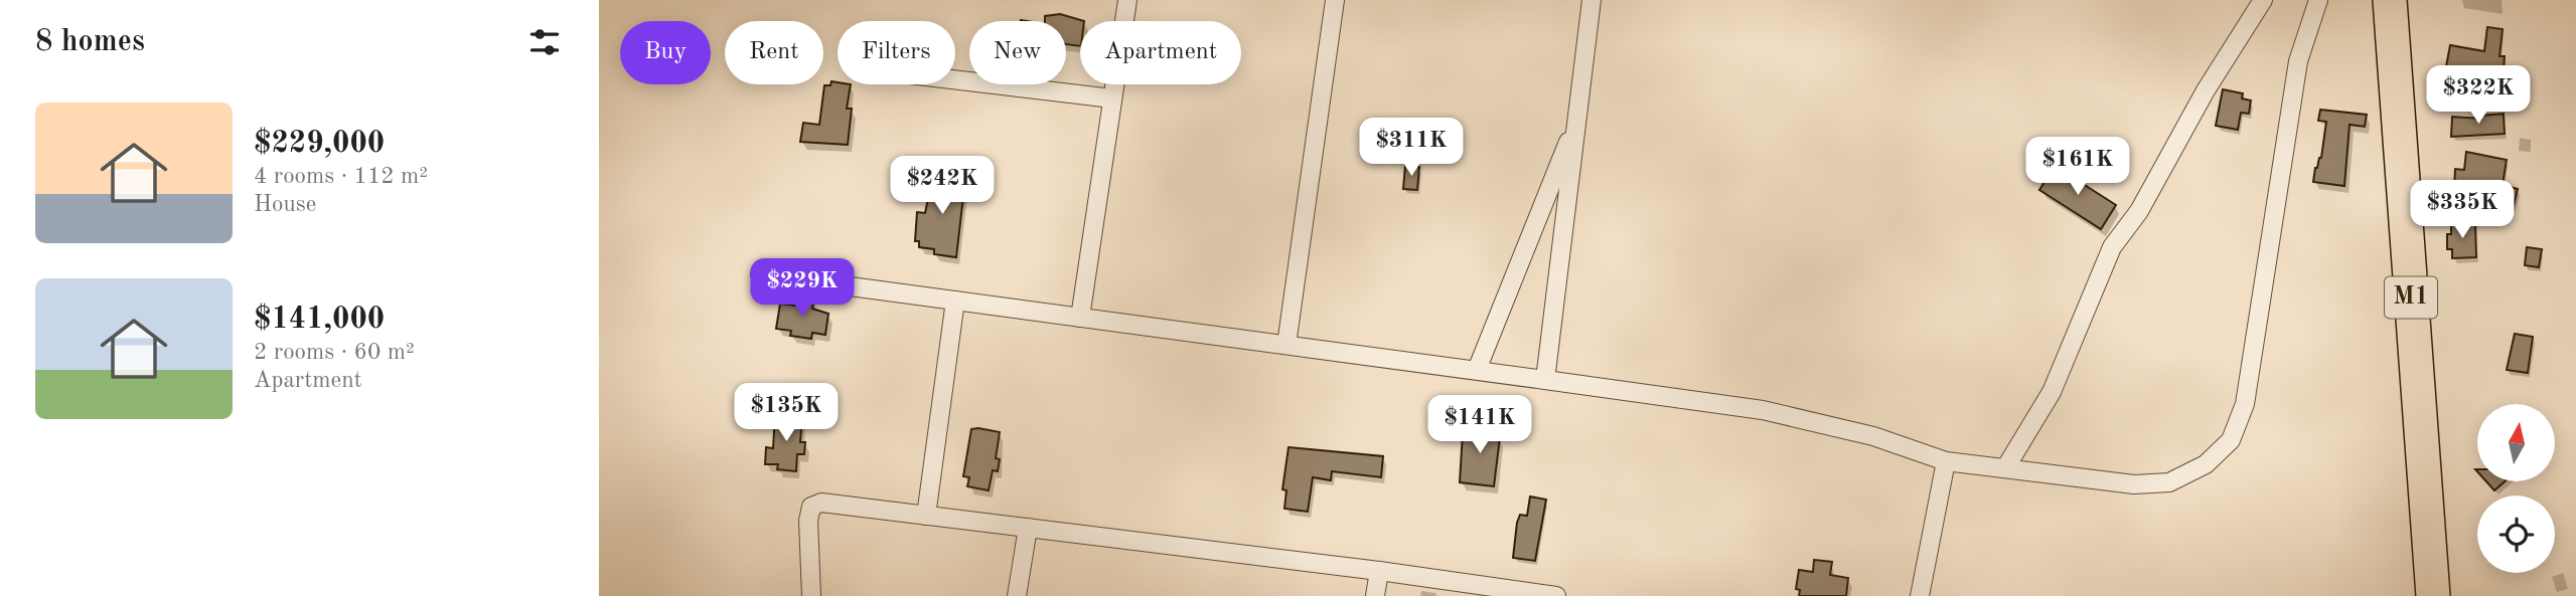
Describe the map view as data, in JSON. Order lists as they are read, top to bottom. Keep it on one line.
{"streets":{"highway":["M1"]},"north":"top","page":{"heading":"8 homes","chip":["Buy","Rent","Filters","New","Apartment"],"price":["$322K","$311K","$161K","$242K","$335K","$229K","$135K","$141K"],"list":[{"name":"$229,000","note":"4 rooms · 112 m² · House"},{"name":"$141,000","note":"2 rooms · 60 m² · Apartment"}]}}
